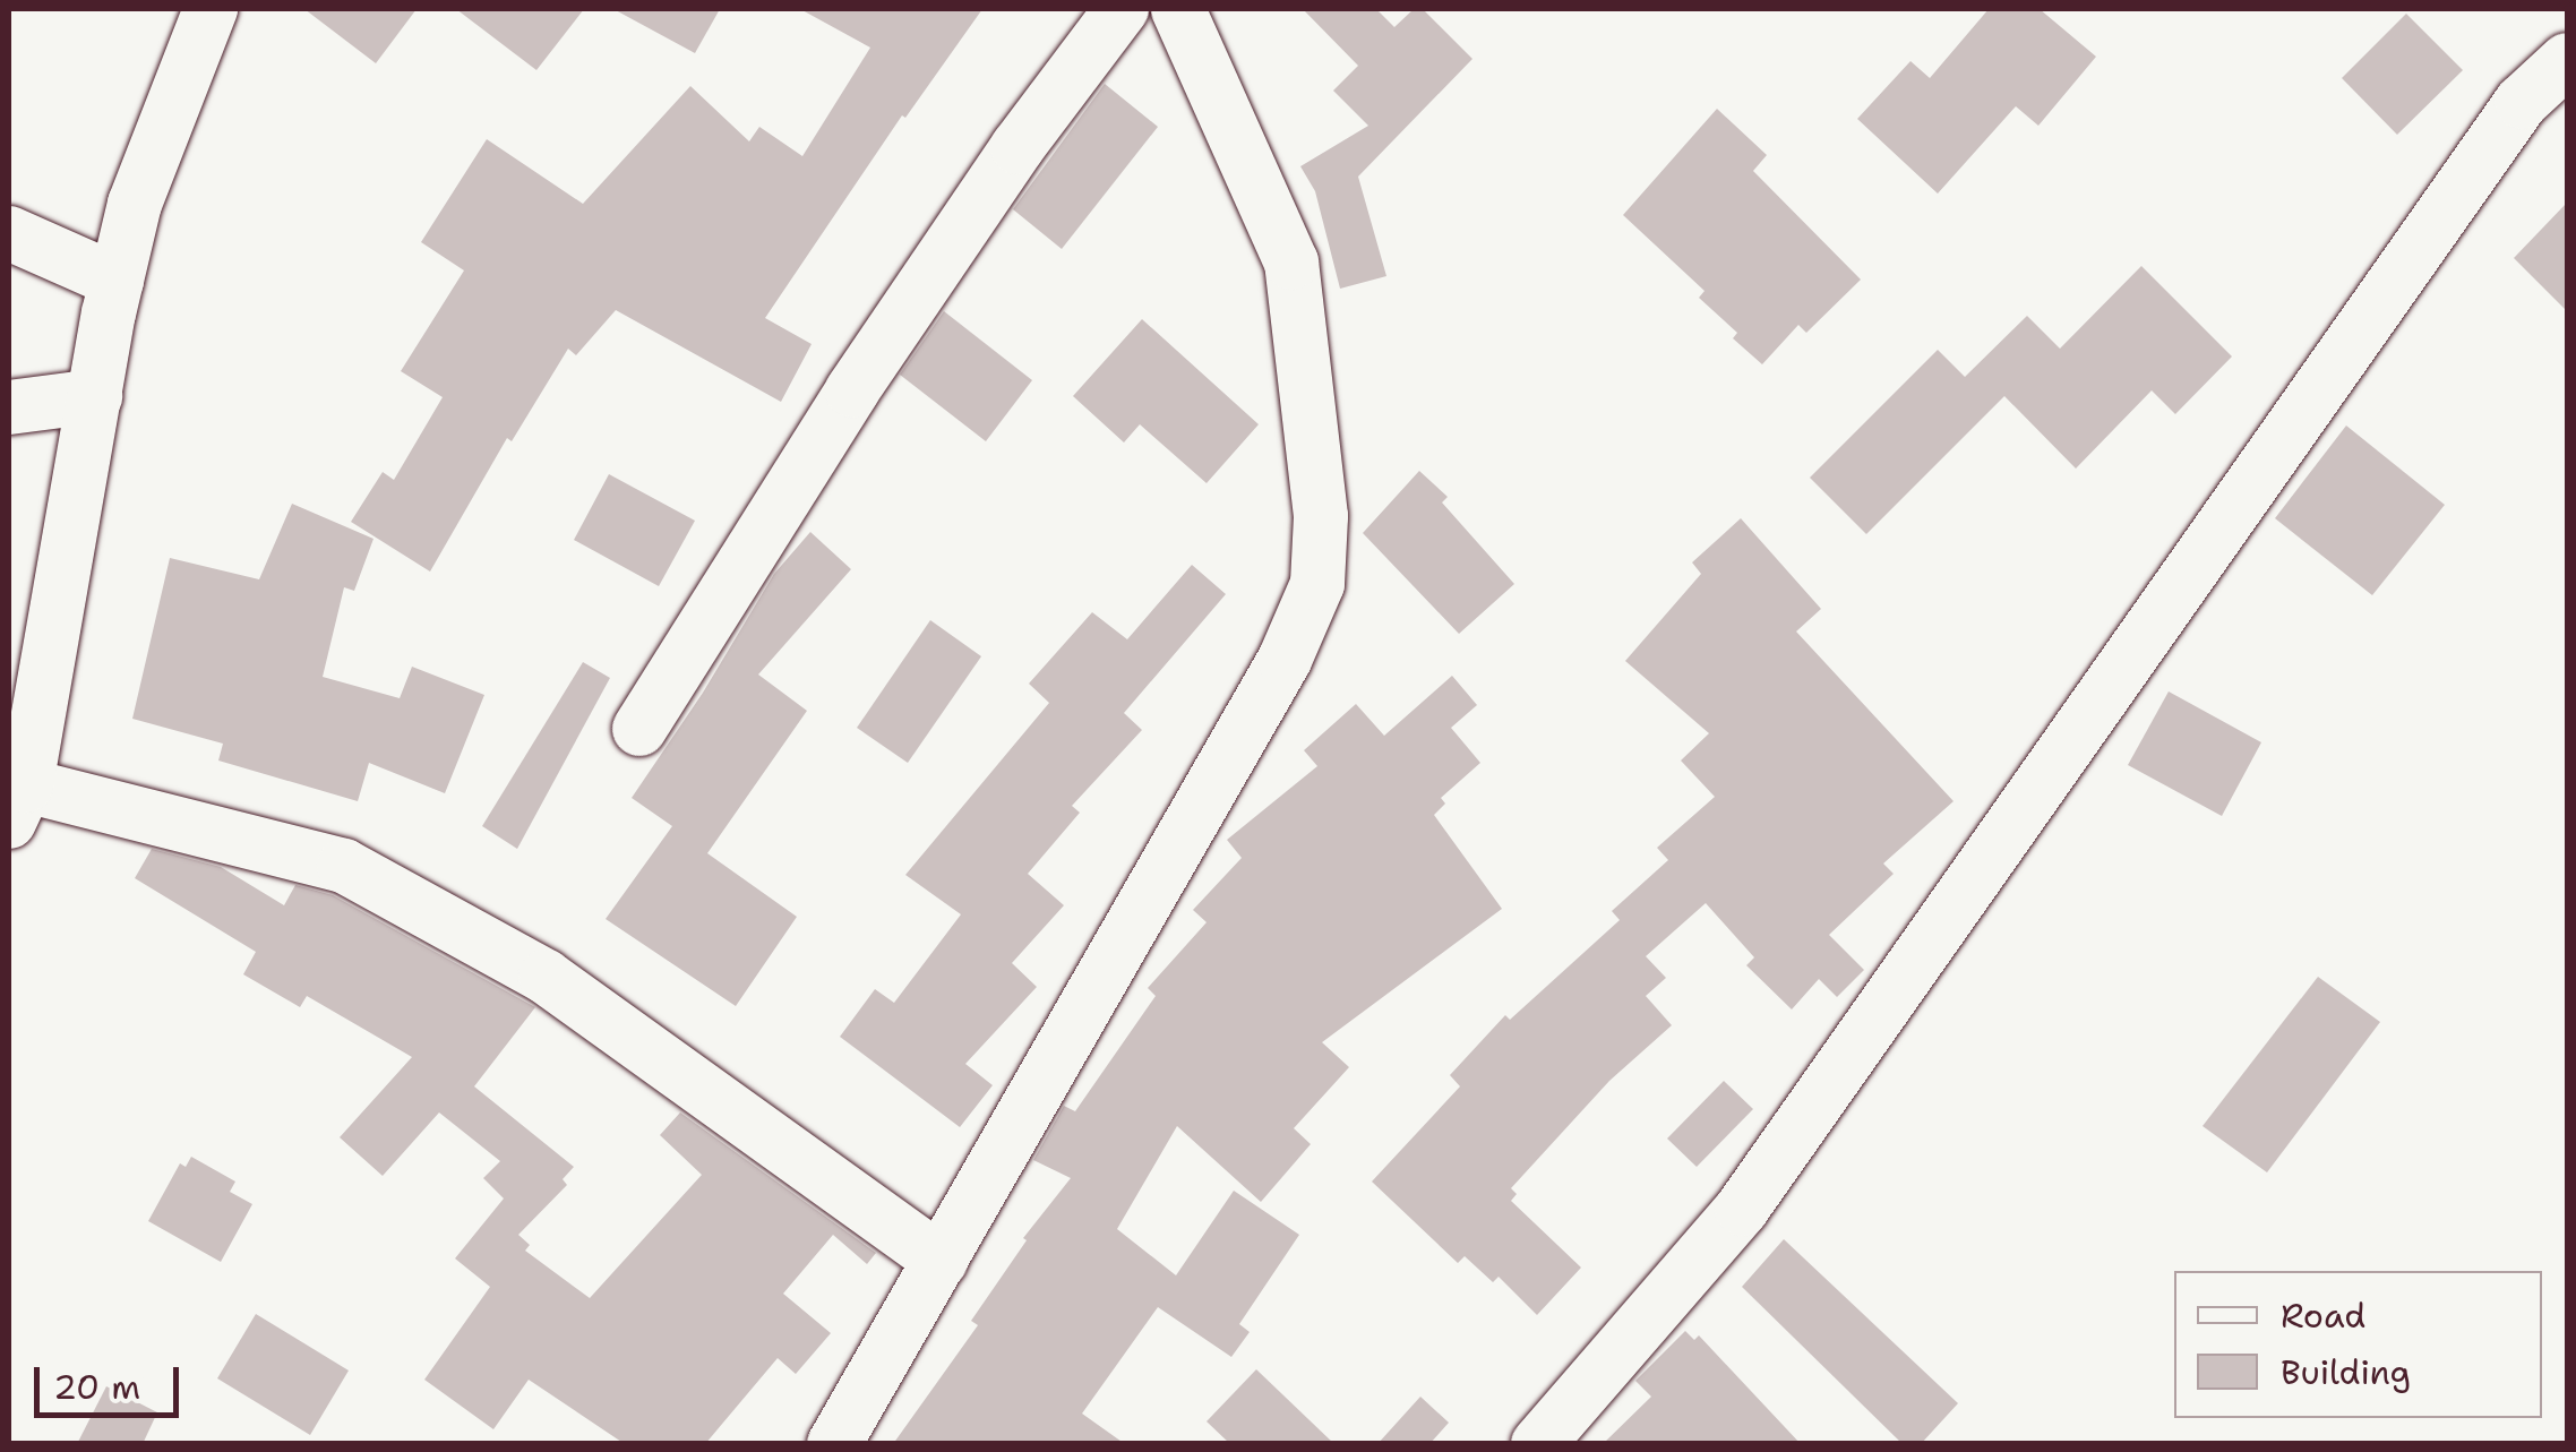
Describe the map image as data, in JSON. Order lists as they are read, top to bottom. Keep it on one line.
{"legend":["Road","Building"],"scale_bar":"20 m"}
